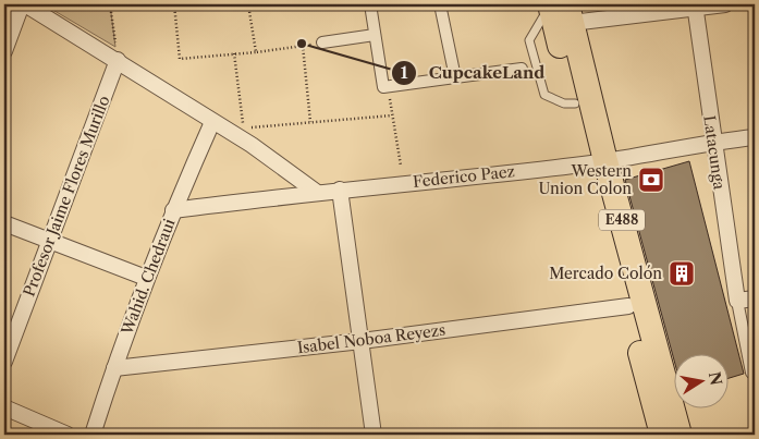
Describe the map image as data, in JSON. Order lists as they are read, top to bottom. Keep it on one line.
{"streets":{"main road":["E488"],"street":["Latacunga","Federico Paez","Profesor Jaime Flores Murillo","Wahid. Chedraui","Isabel Noboa Reyezs"]},"crossings":[["Latacunga","Federico Paez"],["Federico Paez","E488"],["Federico Paez","Wahid. Chedraui"],["E488","Isabel Noboa Reyezs"],["Wahid. Chedraui","Isabel Noboa Reyezs"]],"places":{"other":["CupcakeLand"],"bank":["Western Union Colon"],"building":["Mercado Colón"]},"north":"right"}
